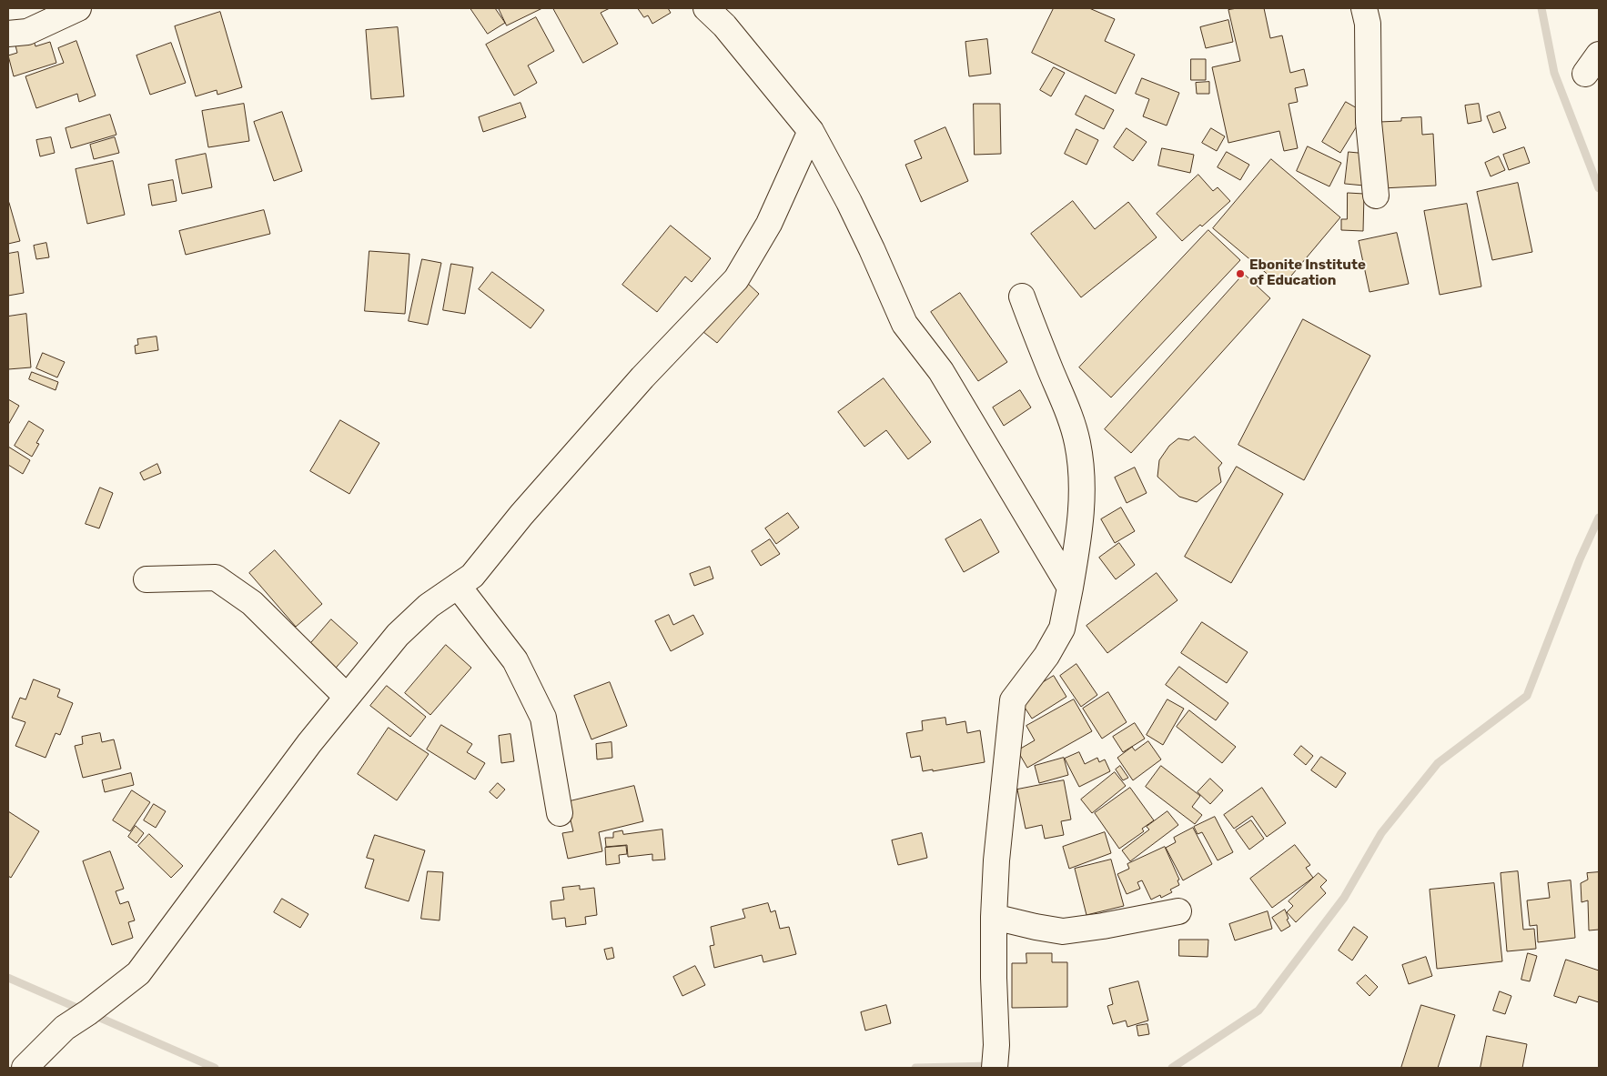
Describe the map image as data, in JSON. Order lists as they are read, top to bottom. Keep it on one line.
{"places":["Ebonite Institute of Education"]}
